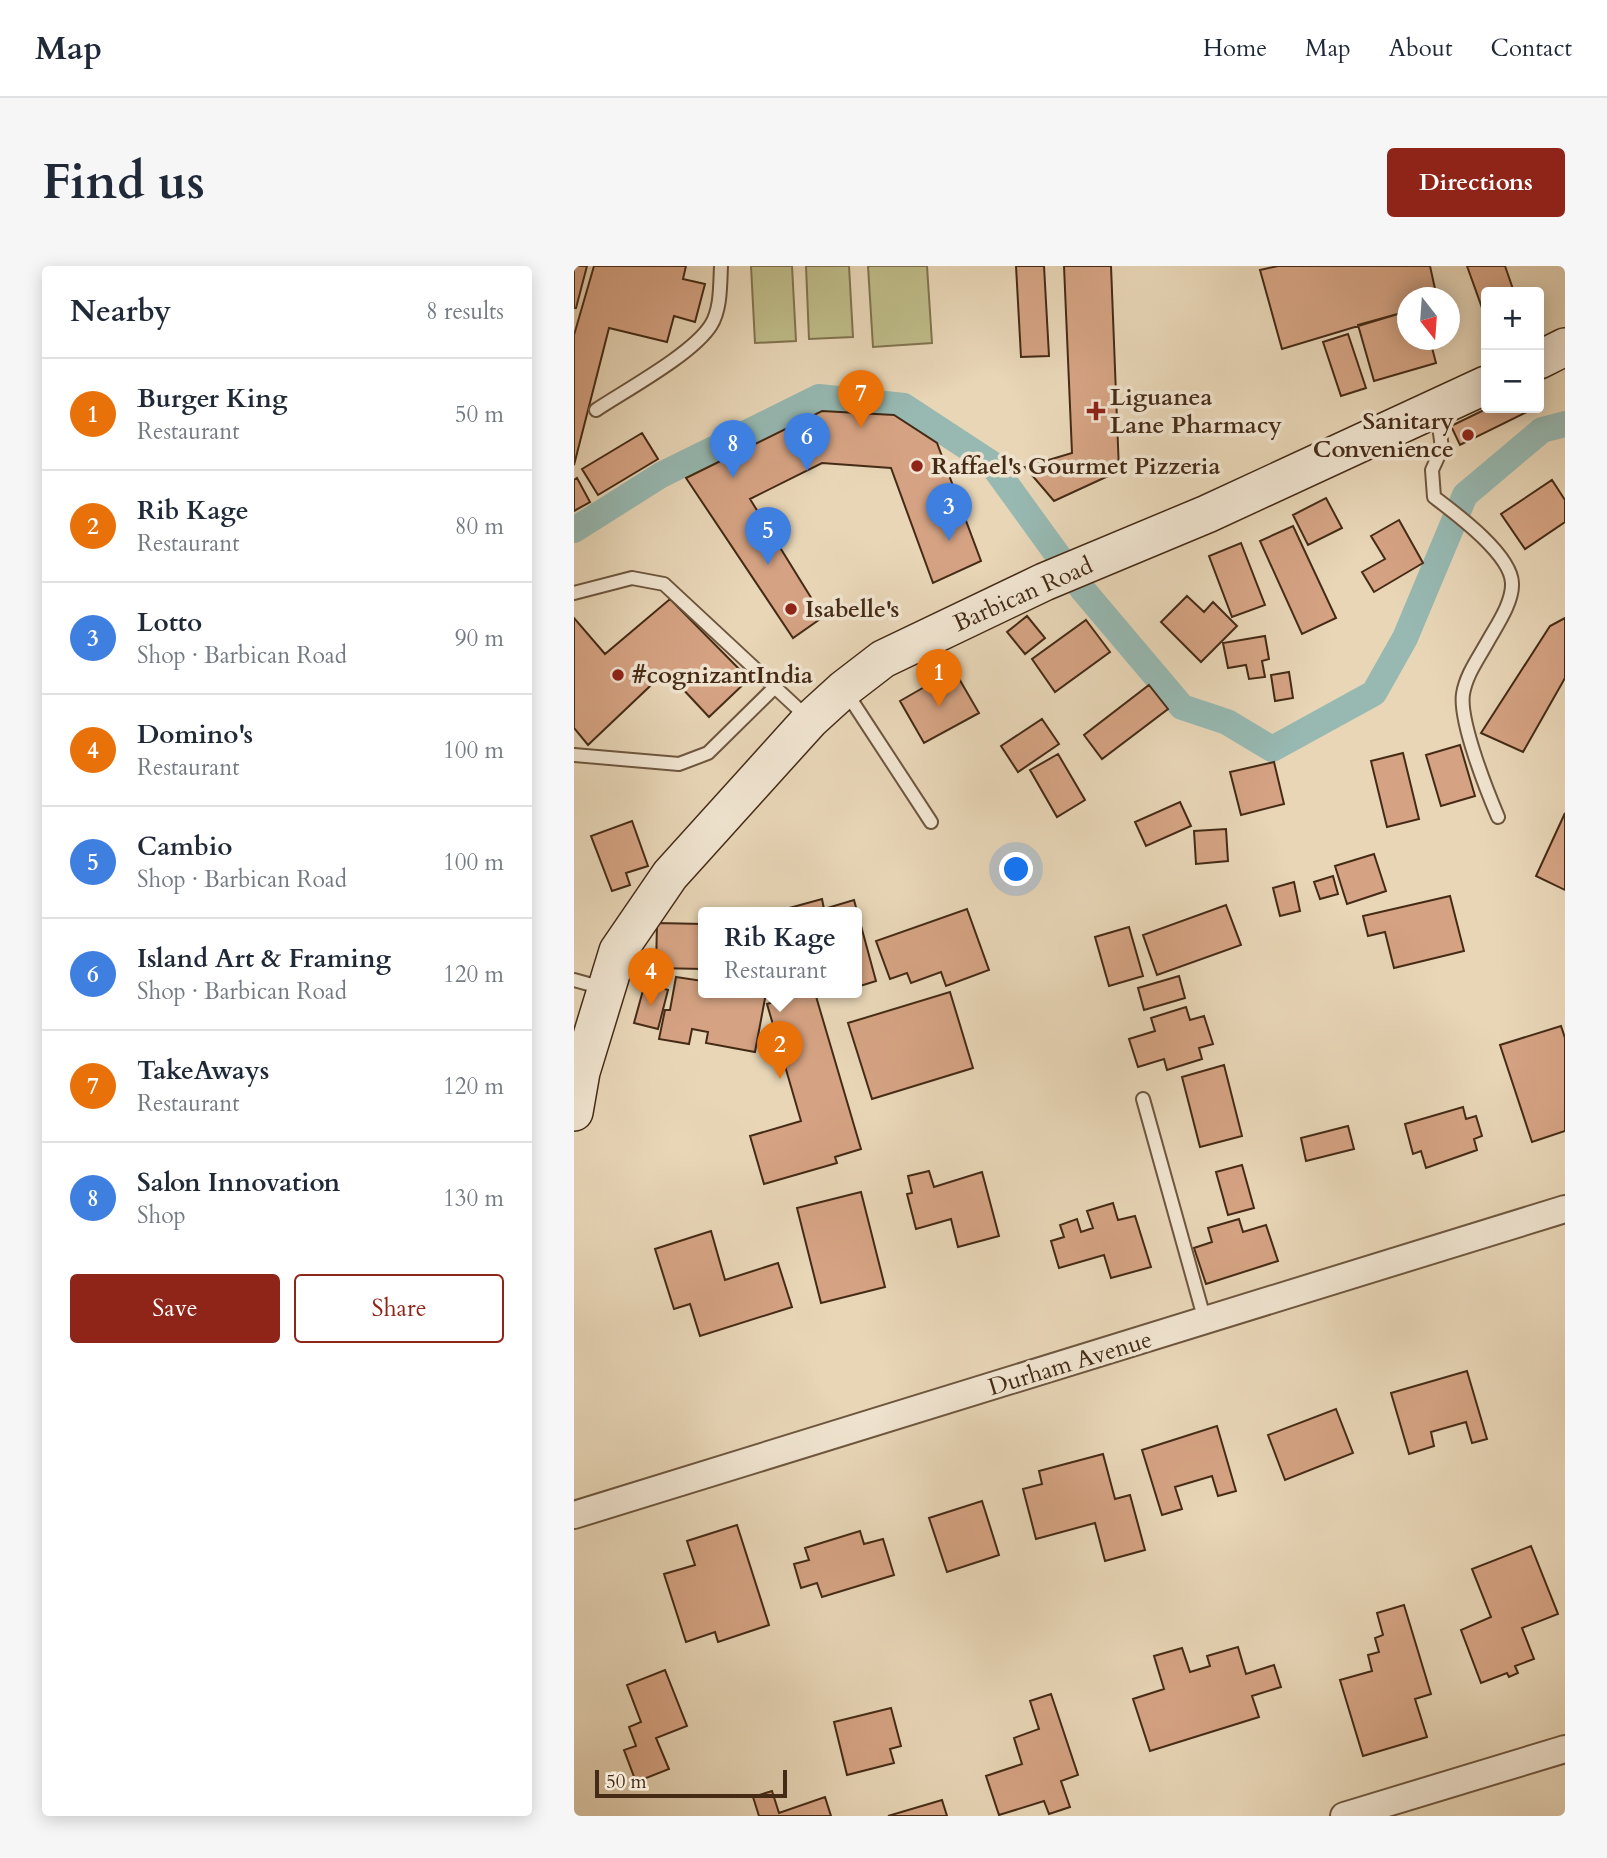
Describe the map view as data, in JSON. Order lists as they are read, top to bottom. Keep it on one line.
{"streets":{"main road":["Barbican Road"],"street":["Durham Avenue"]},"places":{"health":["Liguanea Lane Pharmacy"],"other":["Sanitary Convenience","Raffael's Gourmet Pizzeria","Isabelle's","#cognizantIndia"]},"scale_bar":"50 m","north":"bottom","page":{"header":"Map","nav":["Home","Map","About","Contact"],"buttons":["Directions",["Save","Share"]],"title":"Find us","heading":["Nearby","8 results"],"map_buttons":["+","−"],"list":[{"mark":"1","name":"Burger King","note":"Restaurant","value":"50 m"},{"mark":"2","name":"Rib Kage","note":"Restaurant","value":"80 m"},{"mark":"3","name":"Lotto","note":"Shop · Barbican Road","value":"90 m"},{"mark":"4","name":"Domino's","note":"Restaurant","value":"100 m"},{"mark":"5","name":"Cambio","note":"Shop · Barbican Road","value":"100 m"},{"mark":"6","name":"Island Art & Framing","note":"Shop · Barbican Road","value":"120 m"},{"mark":"7","name":"TakeAways","note":"Restaurant","value":"120 m"},{"mark":"8","name":"Salon Innovation","note":"Shop","value":"130 m"}],"pins":["7","6","8","3","5","1","4","2"],"popup":["Rib Kage","Restaurant"],"scale":"50 m"}}
